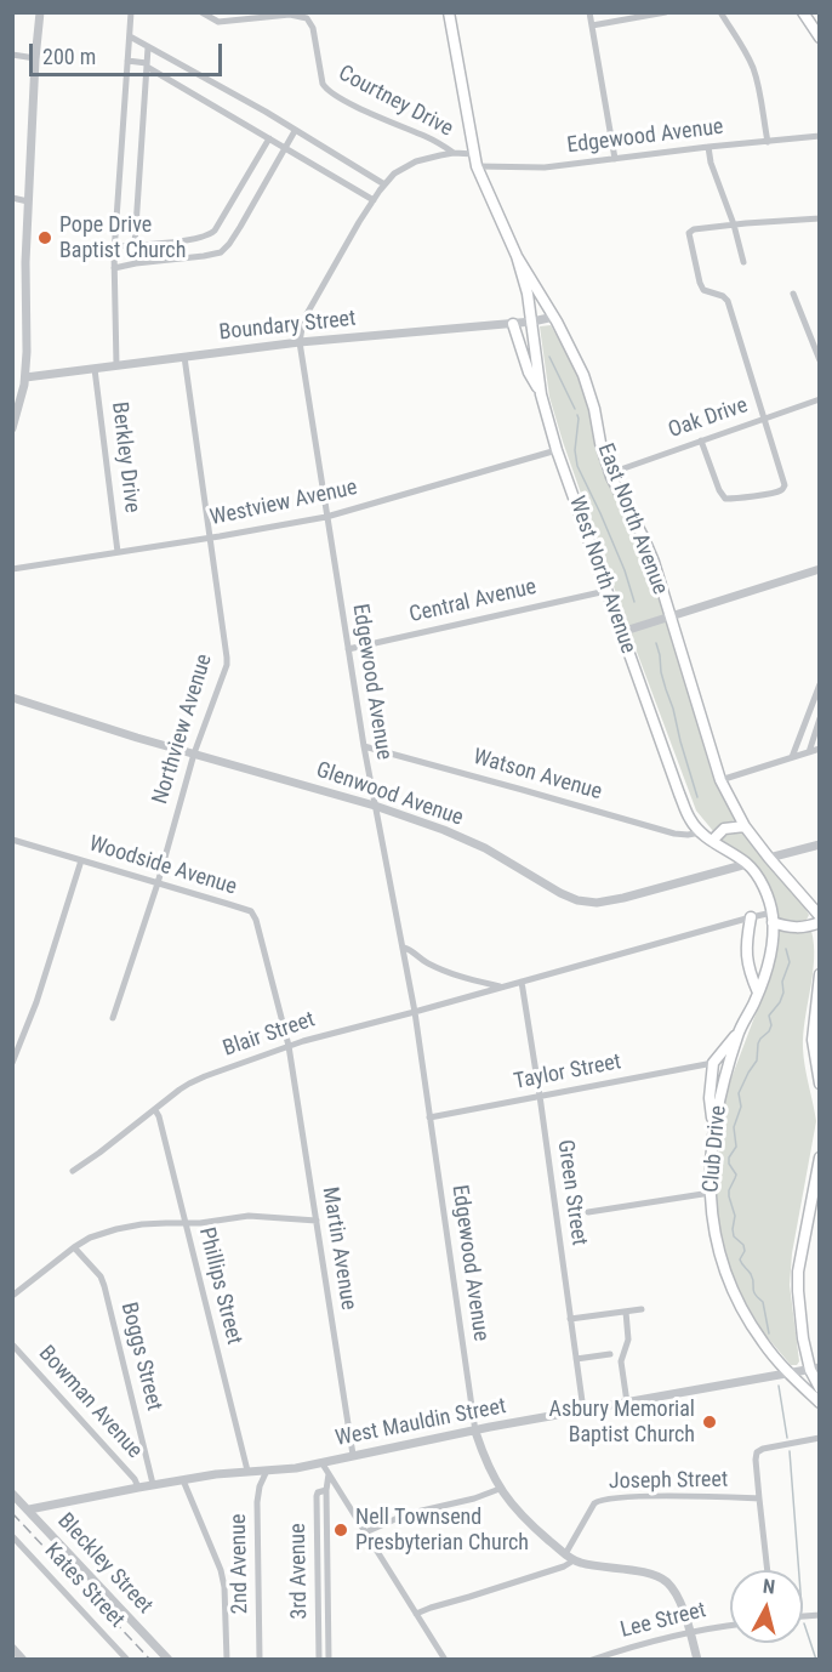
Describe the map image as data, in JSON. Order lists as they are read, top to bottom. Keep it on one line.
{"streets":{"main road":["East North Avenue","West North Avenue","Club Drive"],"street":["Courtney Drive","Edgewood Avenue","Boundary Street","Oak Drive","Berkley Drive","Westview Avenue","Central Avenue","Northview Avenue","Watson Avenue","Glenwood Avenue","Woodside Avenue","Blair Street","Taylor Street","Green Street","Martin Avenue","Phillips Street","Boggs Street","Bowman Avenue","West Mauldin Street","Joseph Street","Bleckley Street","2nd Avenue","3rd Avenue","Kates Street","Lee Street"]},"crossings":[["Courtney Drive","Edgewood Avenue"],["Edgewood Avenue","Boundary Street"],["Edgewood Avenue","Westview Avenue"],["Edgewood Avenue","East North Avenue"],["Edgewood Avenue","Central Avenue"],["Edgewood Avenue","Watson Avenue"],["Edgewood Avenue","Glenwood Avenue"],["Edgewood Avenue","Blair Street"],["Edgewood Avenue","Taylor Street"],["Edgewood Avenue","West Mauldin Street"],["Boundary Street","Berkley Drive"],["Boundary Street","East North Avenue"],["Boundary Street","West North Avenue"],["Boundary Street","Northview Avenue"],["Oak Drive","East North Avenue"],["Berkley Drive","Westview Avenue"],["Westview Avenue","West North Avenue"],["Westview Avenue","Northview Avenue"],["East North Avenue","West North Avenue"],["West North Avenue","Central Avenue"],["West North Avenue","Watson Avenue"],["West North Avenue","Glenwood Avenue"],["Northview Avenue","Glenwood Avenue"],["Northview Avenue","Woodside Avenue"],["Woodside Avenue","Blair Street"],["Woodside Avenue","Martin Avenue"],["Blair Street","Club Drive"],["Blair Street","Green Street"],["Blair Street","Martin Avenue"],["Blair Street","Phillips Street"],["Taylor Street","Green Street"],["Club Drive","West Mauldin Street"],["Green Street","West Mauldin Street"],["Martin Avenue","West Mauldin Street"],["Phillips Street","West Mauldin Street"],["Boggs Street","West Mauldin Street"],["Bowman Avenue","West Mauldin Street"],["West Mauldin Street","Bleckley Street"],["West Mauldin Street","2nd Avenue"]],"places":["Pope Drive Baptist Church","Asbury Memorial Baptist Church","Nell Townsend Presbyterian Church"],"scale_bar":"200 m","north":"top"}
